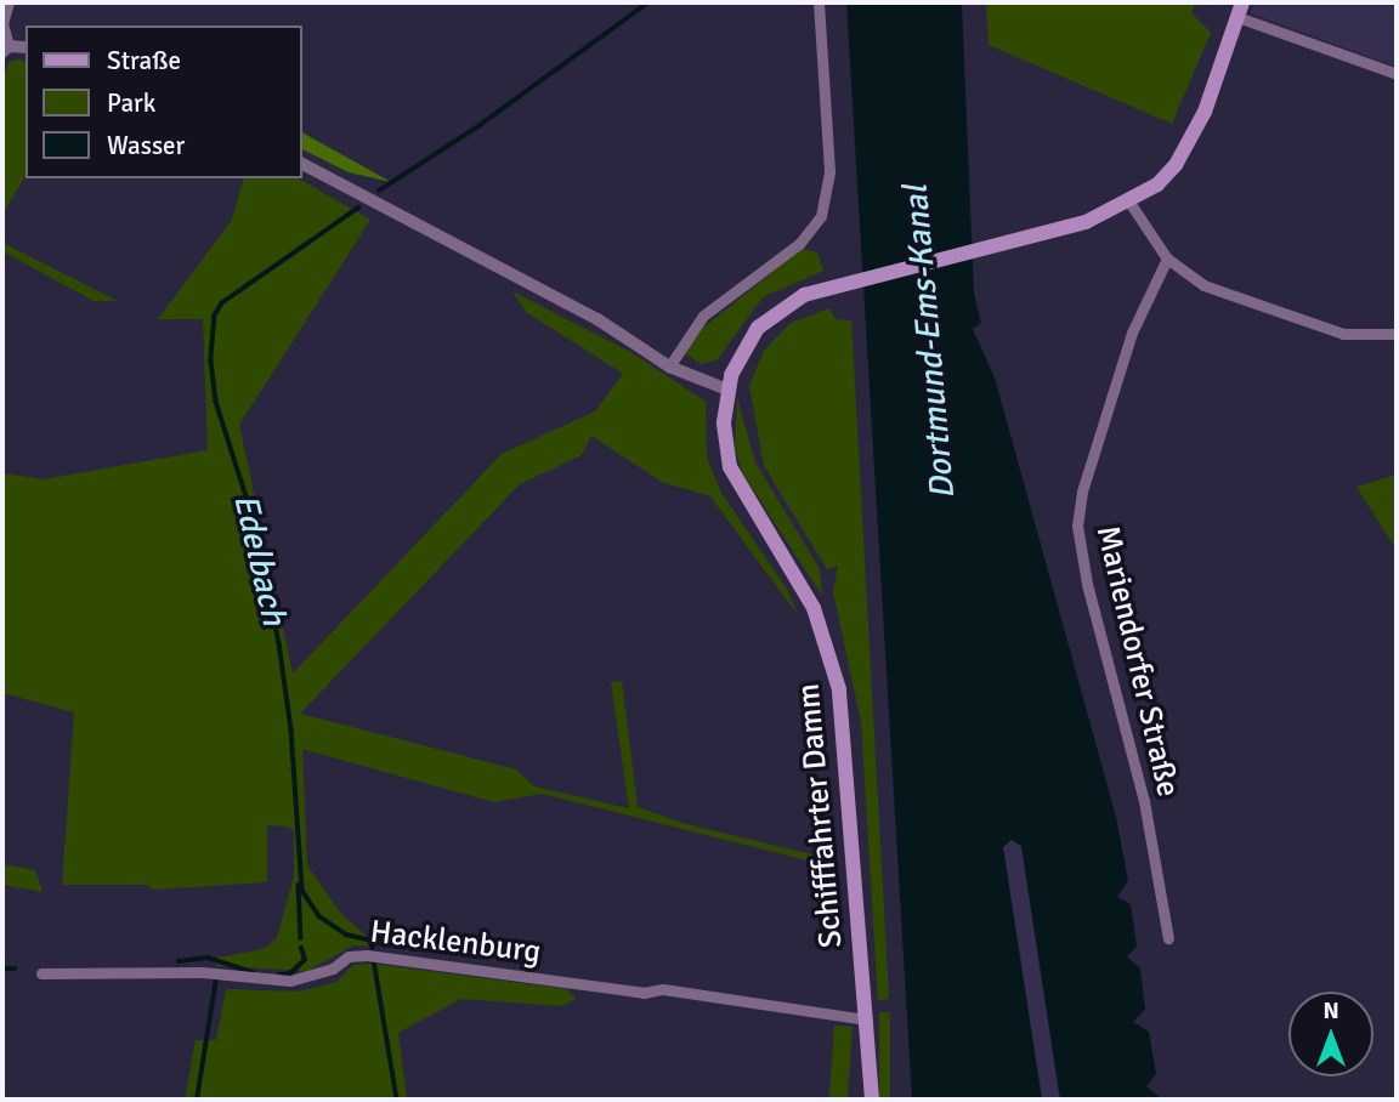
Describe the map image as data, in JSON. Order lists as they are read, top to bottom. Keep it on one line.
{"streets":{"main road":["Schifffahrter Damm"],"street":["Mariendorfer Straße","Hacklenburg"]},"crossings":[["Schifffahrter Damm","Hacklenburg"]],"water":["Dortmund-Ems-Kanal","Edelbach"],"legend":["Straße","Park","Wasser"],"north":"top"}
